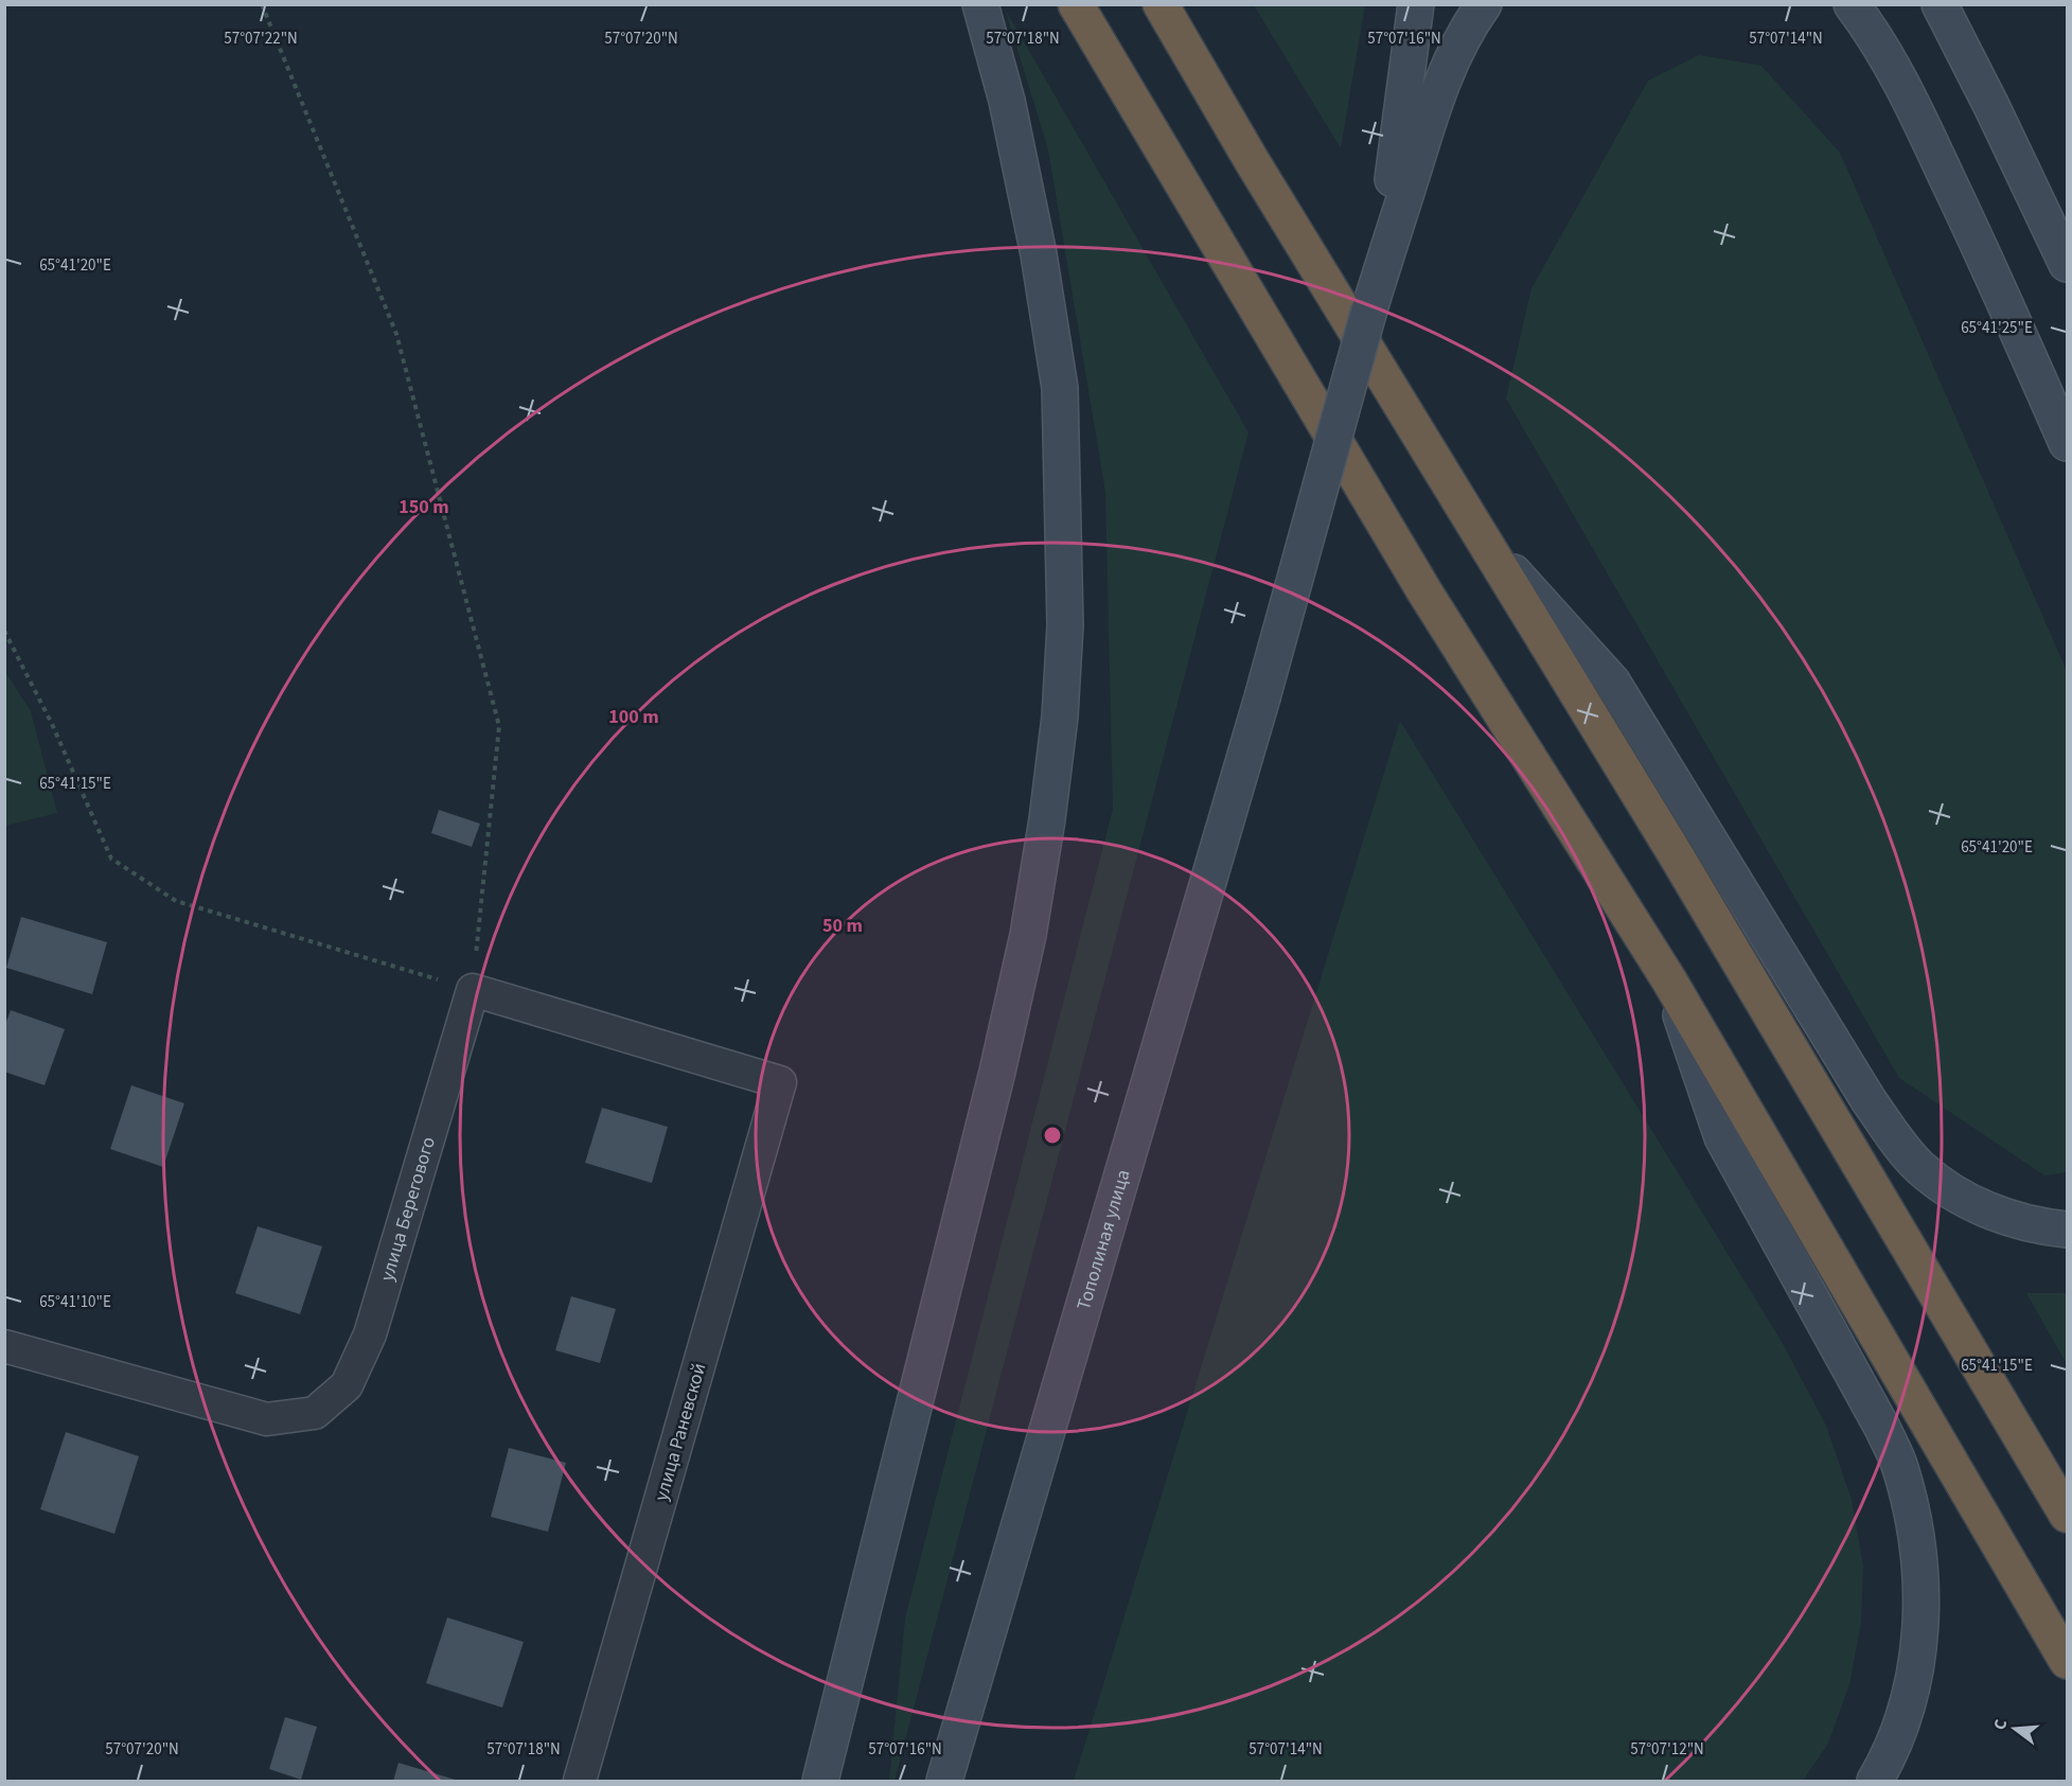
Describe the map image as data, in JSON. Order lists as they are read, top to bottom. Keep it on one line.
{"streets":{"main road":["Тополиная улица"],"street":["улица Берегового","улица Раневской"]},"crossings":[["улица Берегового","улица Раневской"]],"north":"left","coordinates":["57°07'22\"N","57°07'20\"N","57°07'18\"N","57°07'16\"N","57°07'14\"N","65°41'20\"E","65°41'25\"E","65°41'15\"E","65°41'10\"E","57°07'12\"N"],"rings":["150 m","100 m","50 m"]}
